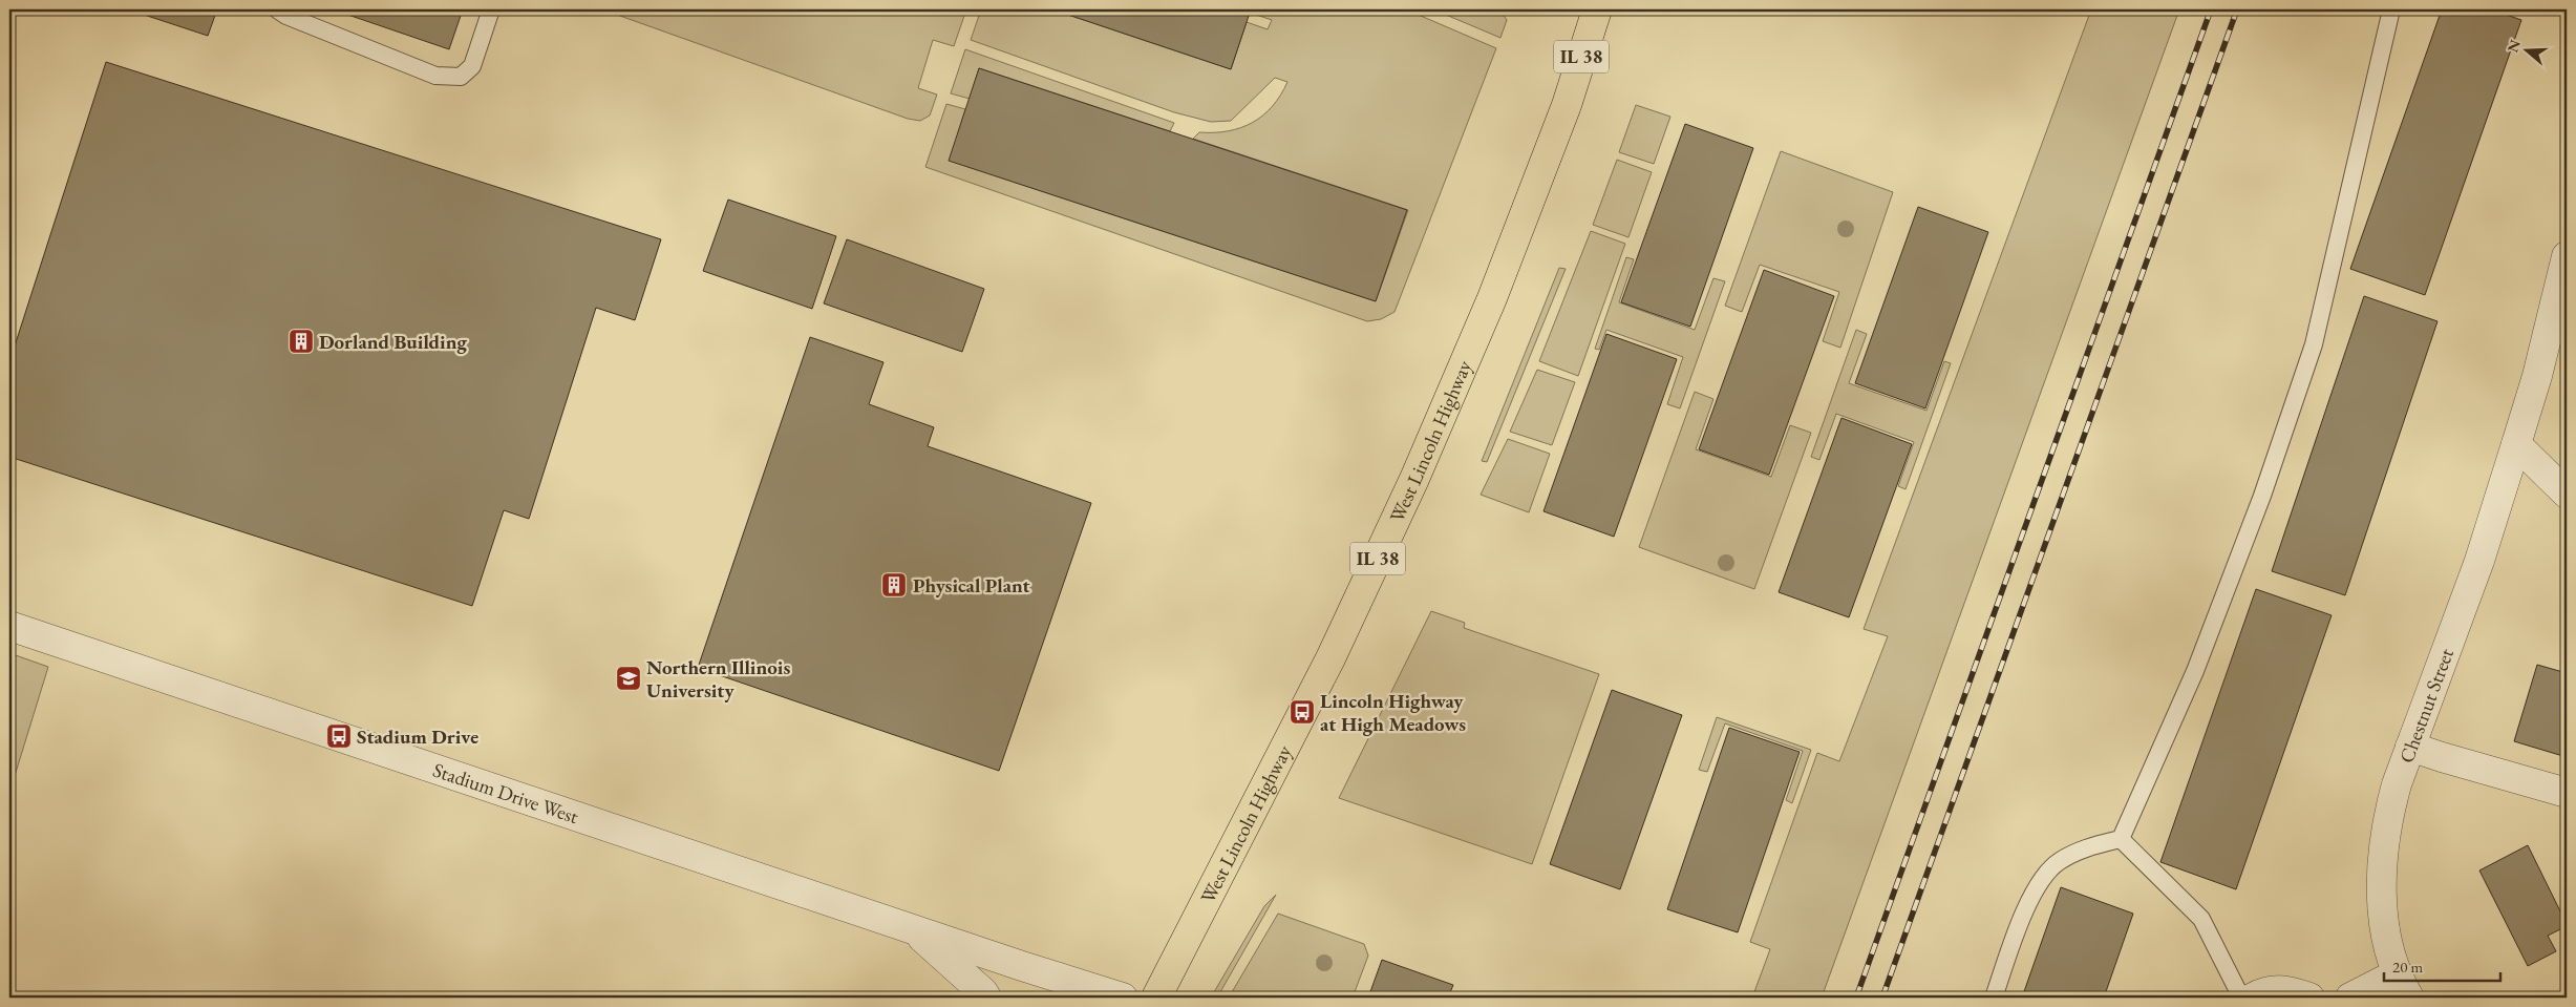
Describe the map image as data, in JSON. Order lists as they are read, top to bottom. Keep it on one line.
{"streets":{"main road":["IL 38","West Lincoln Highway"],"street":["Chestnut Street","Stadium Drive West"]},"places":{"building":["Dorland Building","Physical Plant"],"school or university":["Northern Illinois University"],"bus stop":["Lincoln Highway at High Meadows","Stadium Drive"]},"scale_bar":"20 m","north":"left"}
